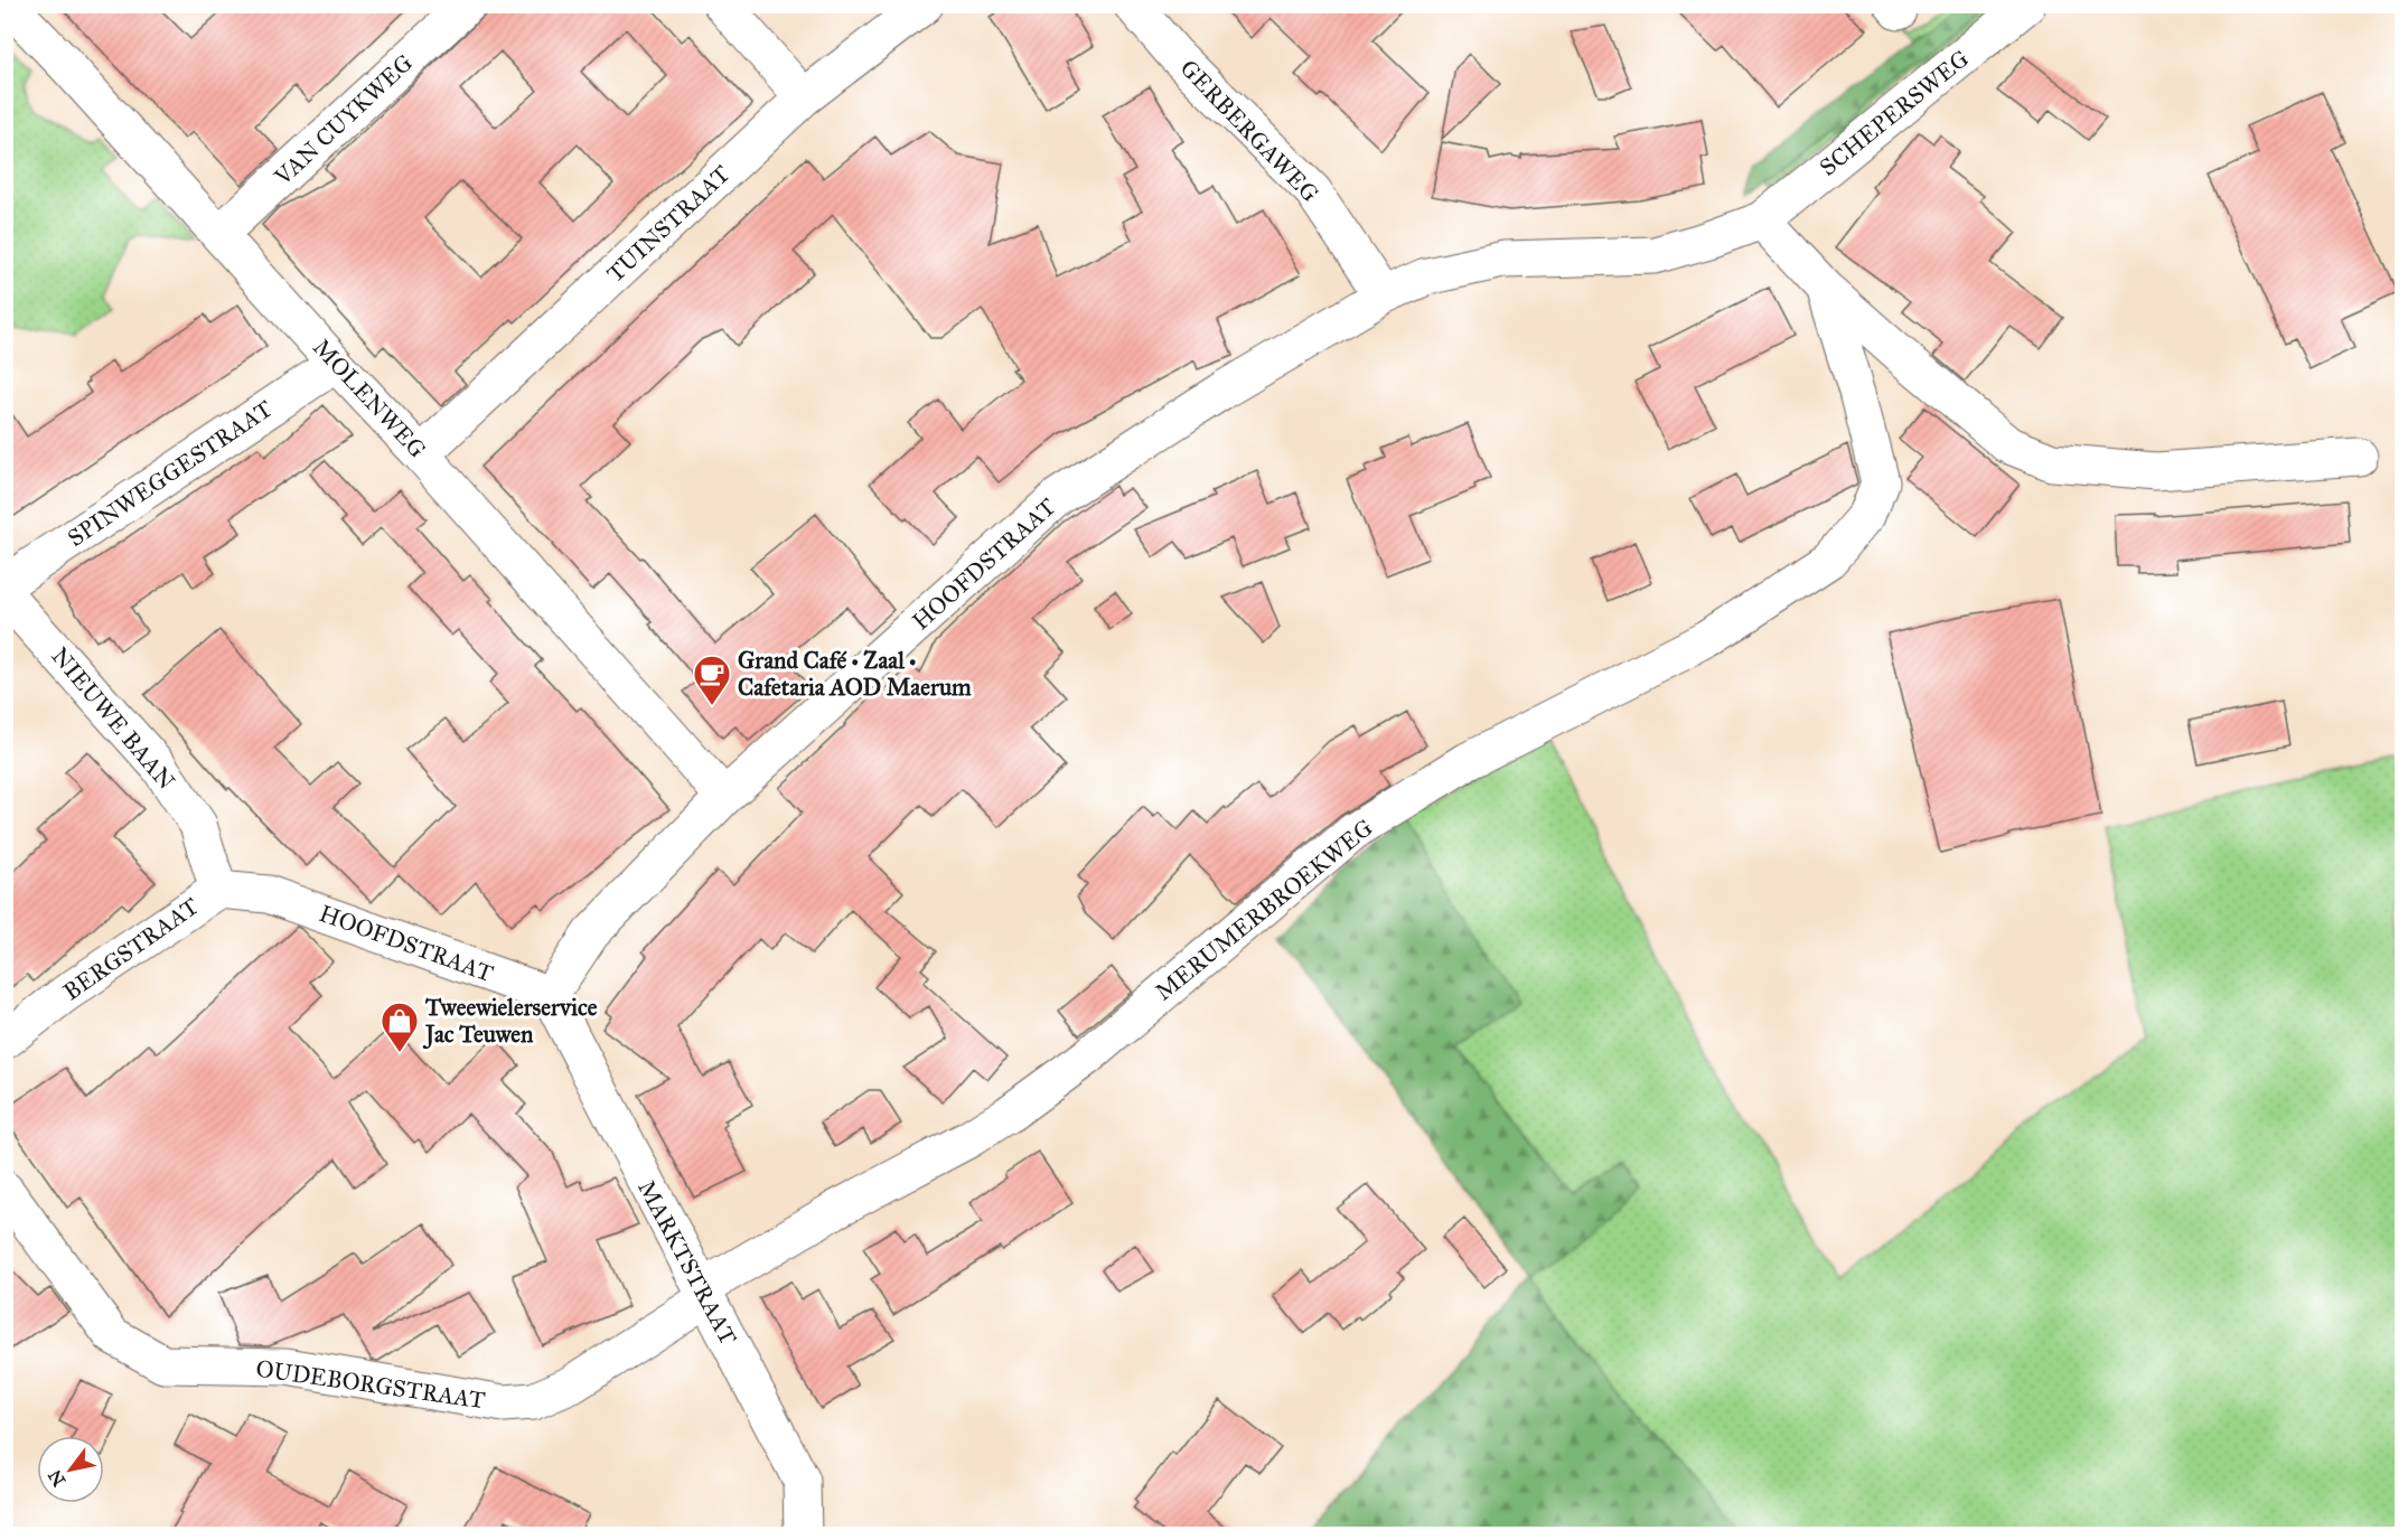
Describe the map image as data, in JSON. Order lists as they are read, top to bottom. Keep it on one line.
{"streets":{"street":["SCHEPERSWEG","VAN CUYKWEG","GERBERGAWEG","TUINSTRAAT","MOLENWEG","SPINWEGGESTRAAT","HOOFDSTRAAT","NIEUWE BAAN","MERUMERBROEKWEG","BERGSTRAAT","MARKTSTRAAT","OUDEBORGSTRAAT"]},"crossings":[["SCHEPERSWEG","HOOFDSTRAAT"],["SCHEPERSWEG","MERUMERBROEKWEG"],["VAN CUYKWEG","MOLENWEG"],["GERBERGAWEG","HOOFDSTRAAT"],["TUINSTRAAT","MOLENWEG"],["MOLENWEG","SPINWEGGESTRAAT"],["MOLENWEG","HOOFDSTRAAT"],["HOOFDSTRAAT","MERUMERBROEKWEG"],["HOOFDSTRAAT","BERGSTRAAT"],["HOOFDSTRAAT","MARKTSTRAAT"],["NIEUWE BAAN","BERGSTRAAT"],["MERUMERBROEKWEG","MARKTSTRAAT"],["MERUMERBROEKWEG","OUDEBORGSTRAAT"],["MARKTSTRAAT","OUDEBORGSTRAAT"]],"places":{"cafe":["Grand Café • Zaal • Cafetaria AOD Maerum"],"shop":["Tweewielerservice Jac Teuwen"]},"north":"bottom left"}
